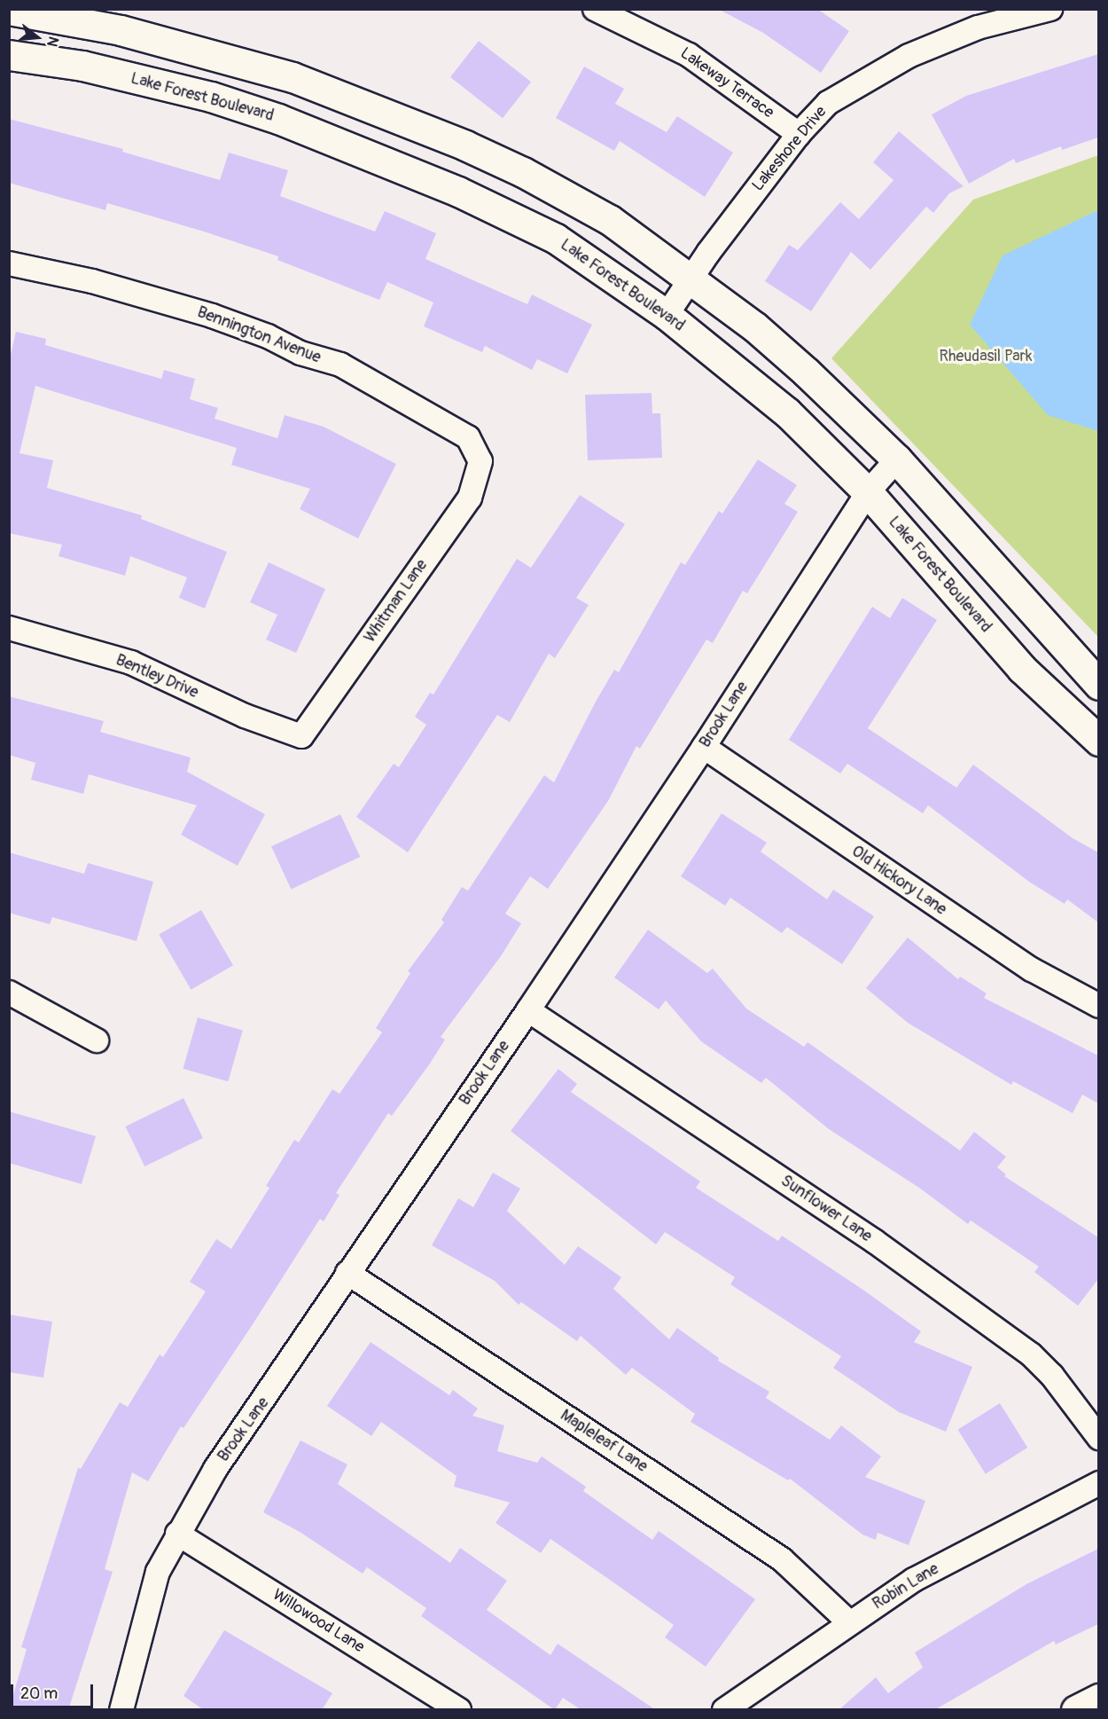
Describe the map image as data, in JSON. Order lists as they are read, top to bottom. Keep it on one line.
{"streets":{"street":["Lakeway Terrace","Lake Forest Boulevard","Lakeshore Drive","Bennington Avenue","Whitman Lane","Bentley Drive","Brook Lane","Old Hickory Lane","Sunflower Lane","Mapleleaf Lane","Robin Lane","Willowood Lane"]},"crossings":[["Lakeway Terrace","Lakeshore Drive"],["Lake Forest Boulevard","Lakeshore Drive"],["Lake Forest Boulevard","Brook Lane"],["Bennington Avenue","Whitman Lane"],["Whitman Lane","Bentley Drive"],["Brook Lane","Old Hickory Lane"],["Brook Lane","Sunflower Lane"],["Brook Lane","Mapleleaf Lane"],["Brook Lane","Willowood Lane"],["Mapleleaf Lane","Robin Lane"]],"parks":["Rheudasil Park"],"scale_bar":"20 m","north":"right"}
